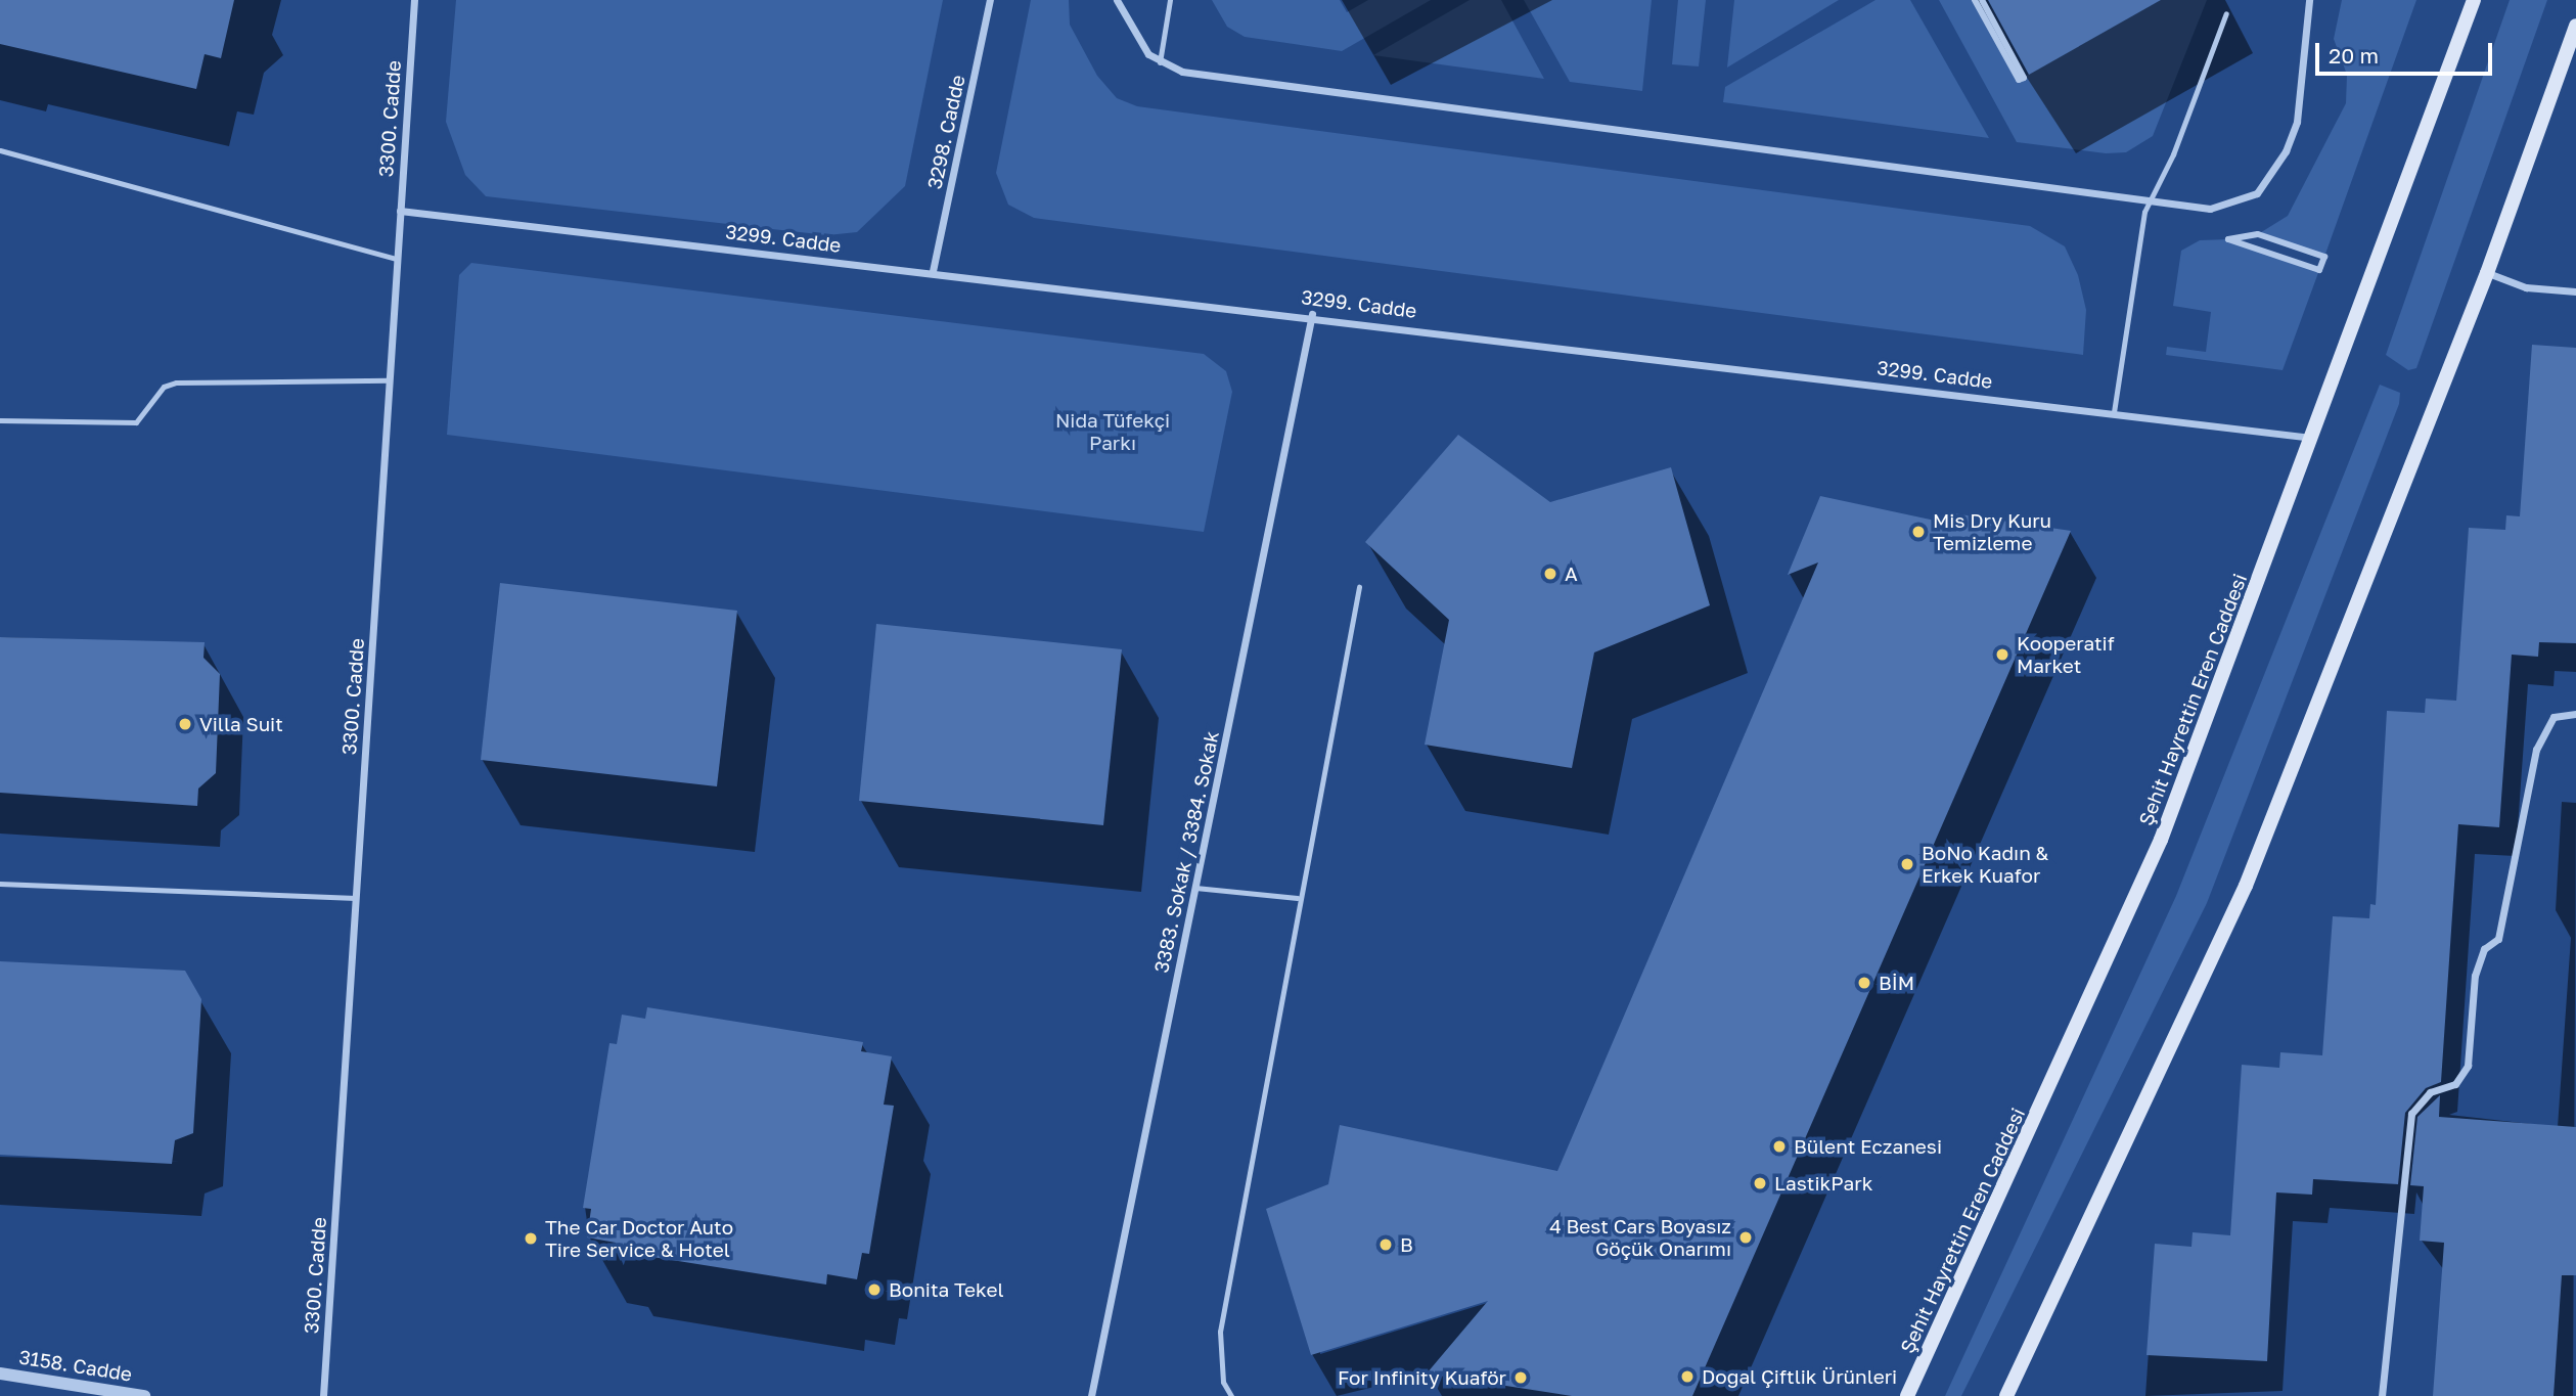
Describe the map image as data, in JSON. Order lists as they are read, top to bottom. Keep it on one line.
{"streets":{"main road":["Şehit Hayrettin Eren Caddesi"],"street":["3300. Cadde","3298. Cadde","3299. Cadde","3383. Sokak / 3384. Sokak","3158. Cadde"]},"crossings":[["3300. Cadde","3299. Cadde"],["3298. Cadde","3299. Cadde"],["3299. Cadde","Şehit Hayrettin Eren Caddesi"],["3299. Cadde","3383. Sokak / 3384. Sokak"]],"parks":["Nida Tüfekçi Parkı"],"places":["Mis Dry Kuru Temizleme","A","Kooperatif Market","Villa Suit","BoNo Kadın & Erkek Kuafor","BİM","Bülent Eczanesi","LastikPark","4 Best Cars Boyasız Göçük Onarımı","The Car Doctor Auto Tire Service & Hotel","B","Bonita Tekel","Doğal Çiftlik Ürünleri","For Infinity Kuaför"],"scale_bar":"20 m"}
